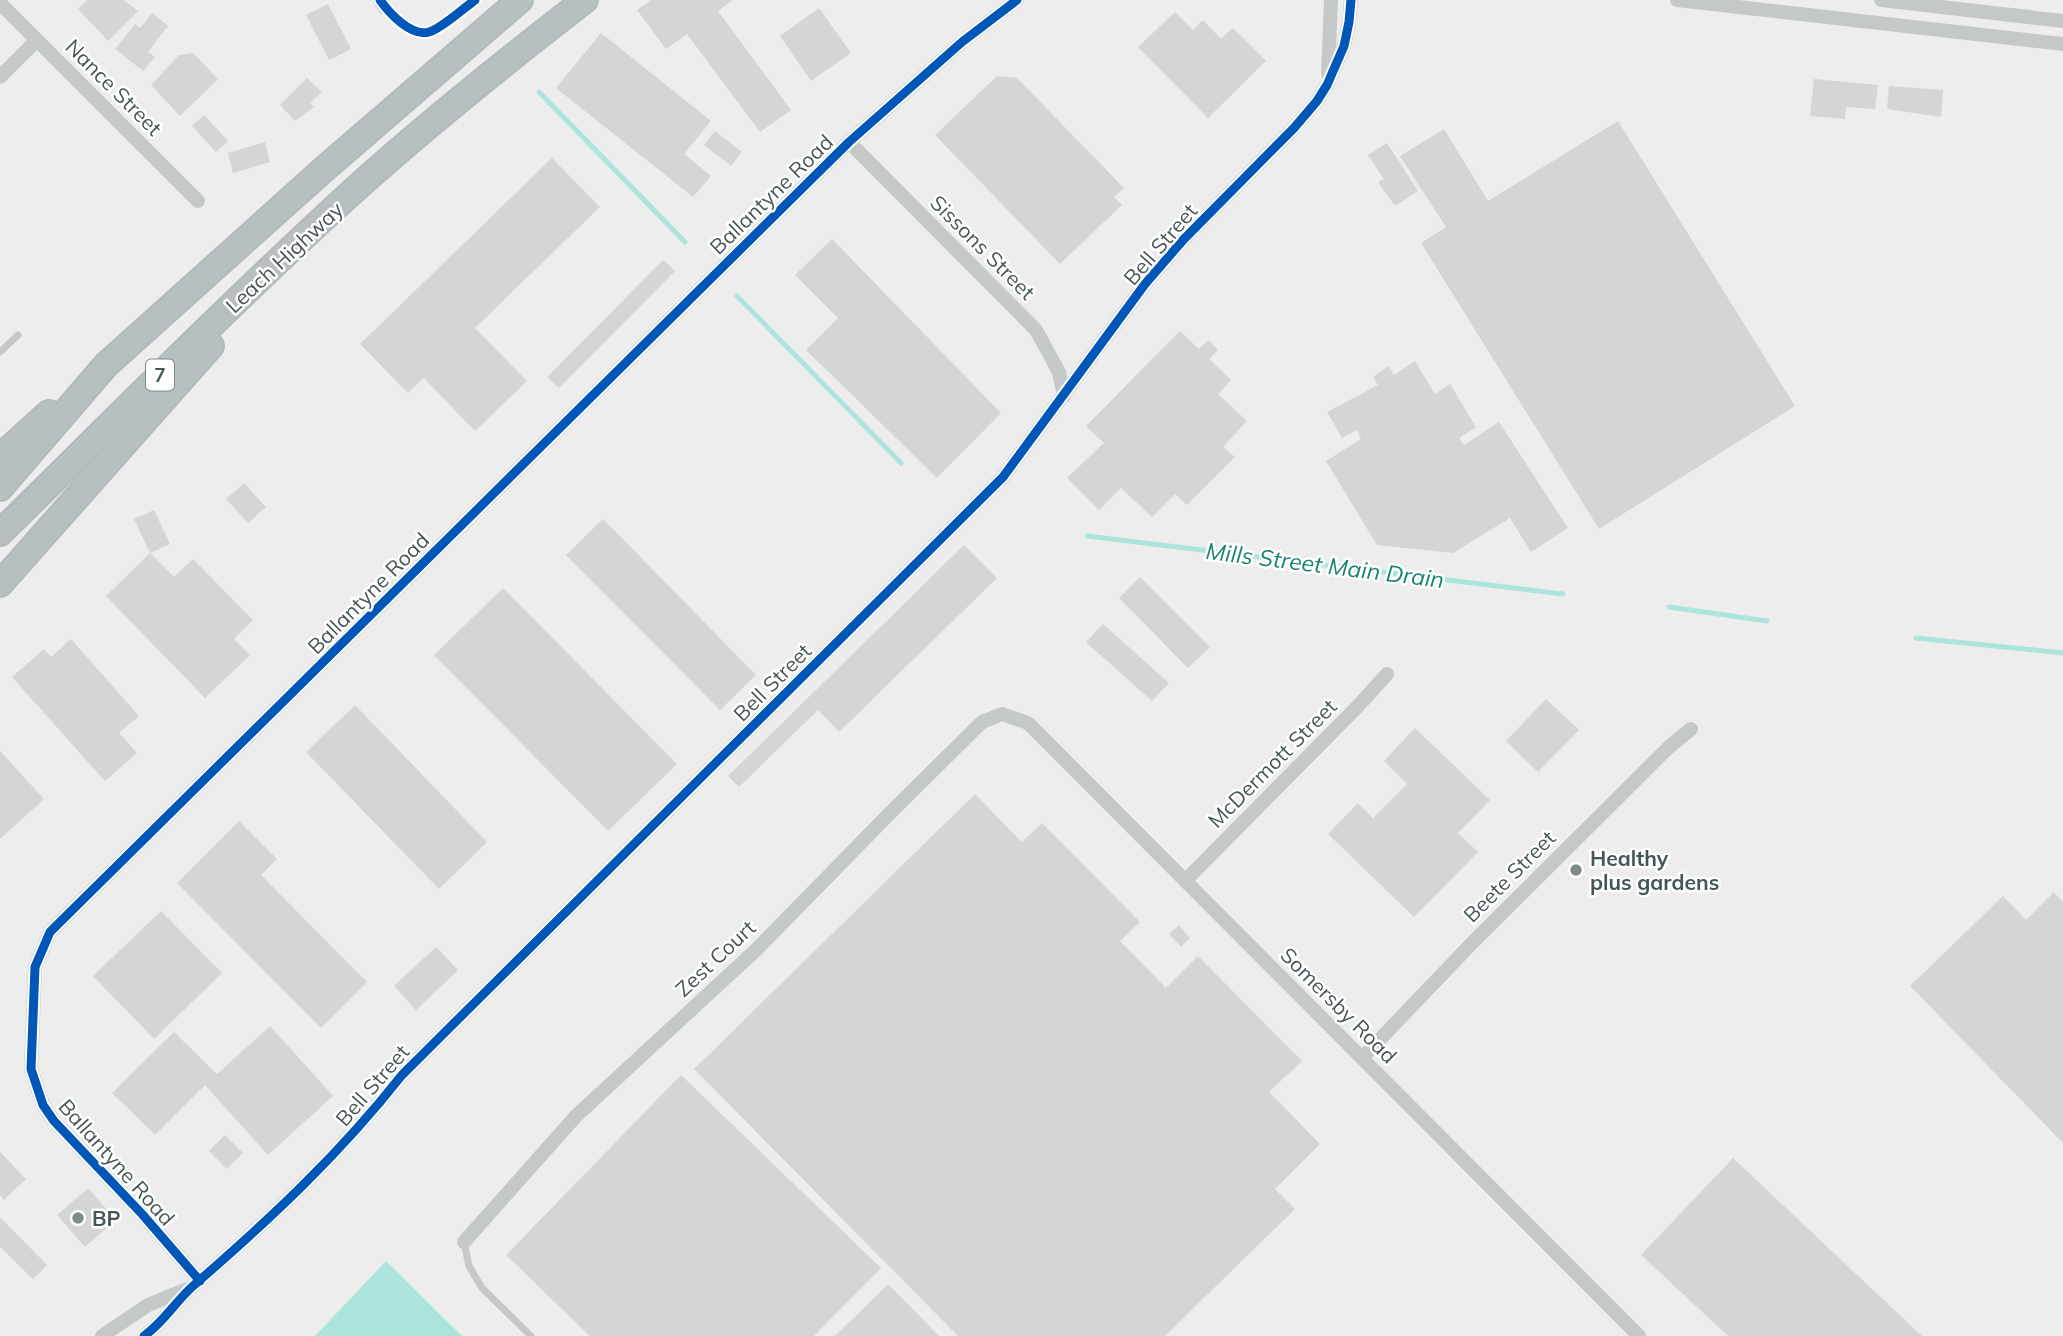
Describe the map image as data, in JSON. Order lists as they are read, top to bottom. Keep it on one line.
{"streets":{"highway":["Leach Highway","7"],"street":["Nance Street","Ballantyne Road","Bell Street","Sissons Street","McDermott Street","Beete Street","Zest Court","Somersby Road"]},"crossings":[["Ballantyne Road","Bell Street"],["Ballantyne Road","Sissons Street"],["Bell Street","Sissons Street"],["McDermott Street","Somersby Road"],["Beete Street","Somersby Road"],["Zest Court","Somersby Road"]],"water":["Mills Street Main Drain"],"places":["Healthy plus gardens","BP"]}
